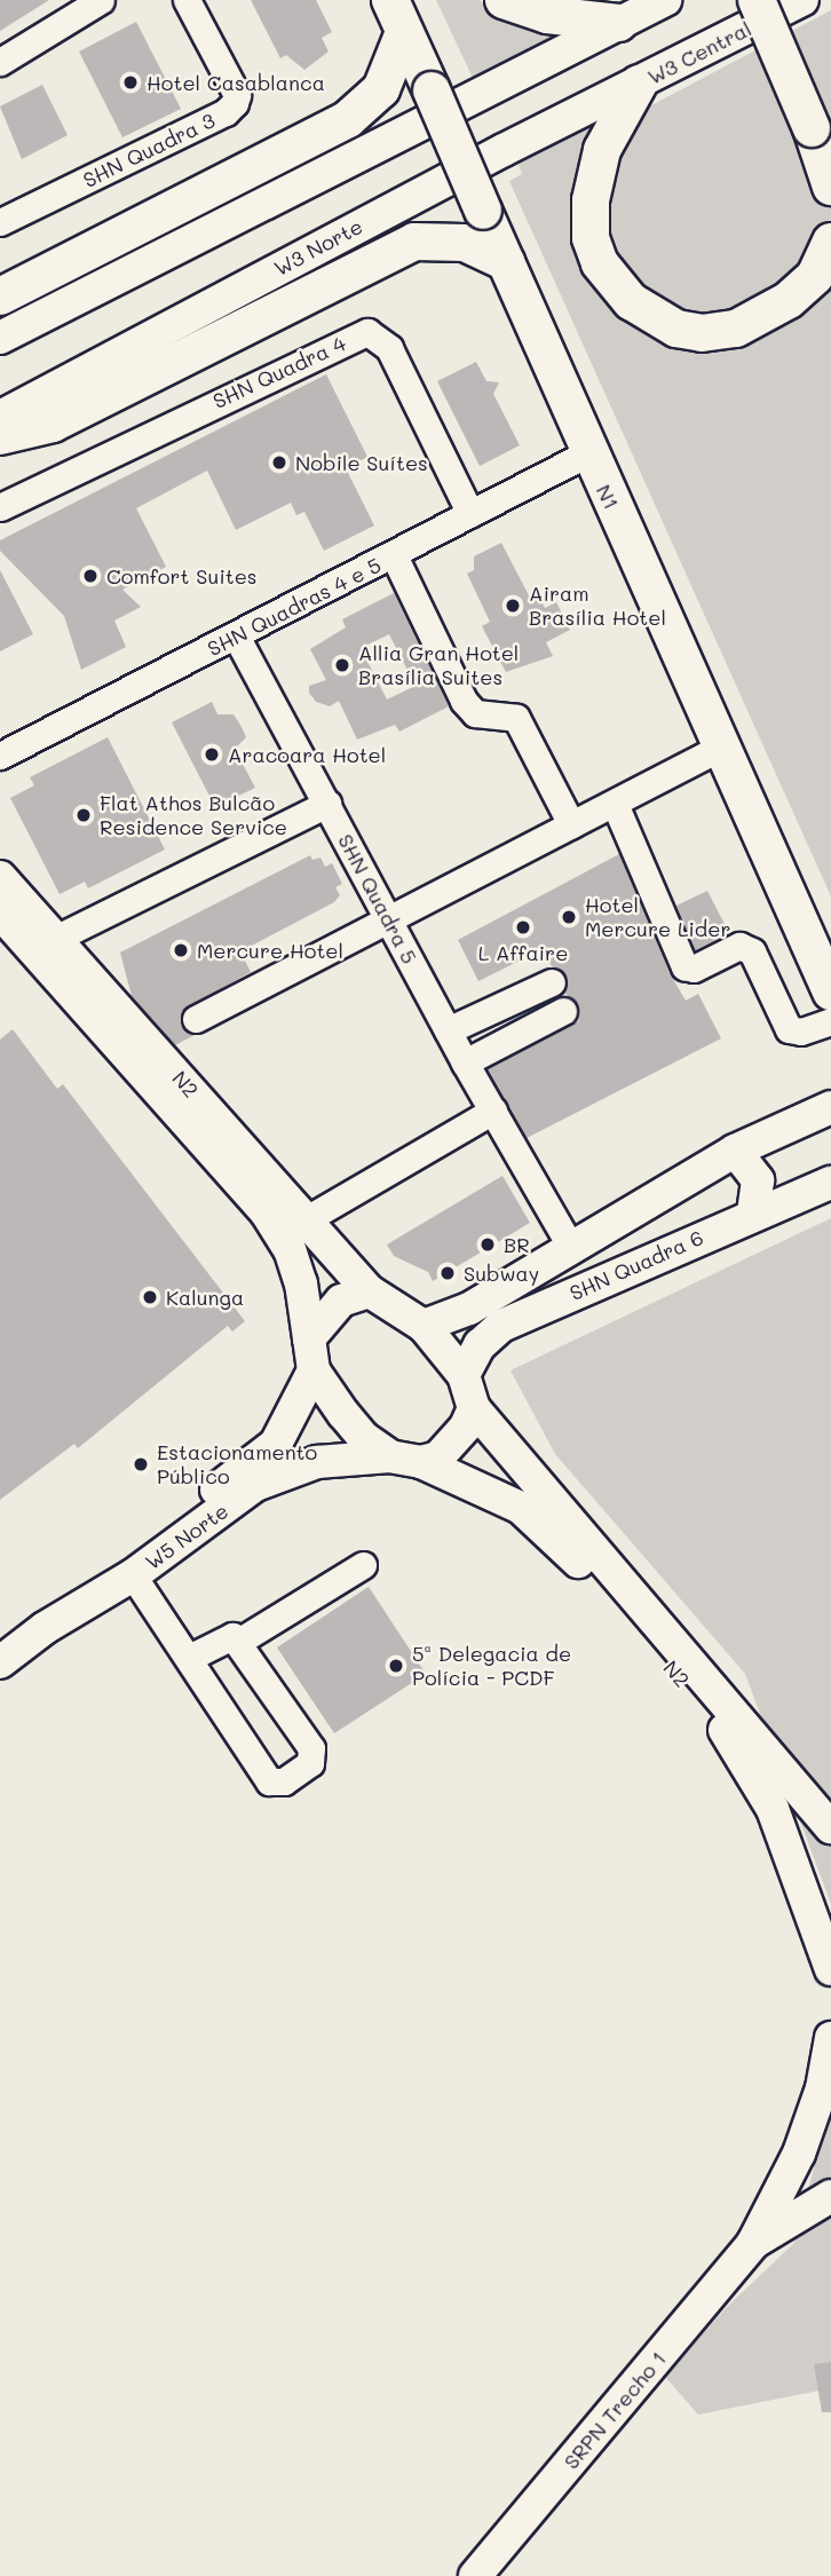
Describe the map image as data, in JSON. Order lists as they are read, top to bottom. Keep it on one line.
{"streets":{"highway":["N1"],"main road":["W3 Central","W3 Norte","N2","SHN Quadra 6","W5 Norte","SRPN Trecho 1"],"street":["SHN Quadra 3","SHN Quadra 4","SHN Quadras 4 e 5","SHN Quadra 5"]},"crossings":[["W3 Central","W3 Norte"],["SHN Quadra 4","SHN Quadras 4 e 5"],["N1","SHN Quadras 4 e 5"],["SHN Quadras 4 e 5","SHN Quadra 5"],["N2","SHN Quadra 6"],["N2","W5 Norte"],["SHN Quadra 6","W5 Norte"]],"places":["Hotel Casablanca","Nobile Suítes","Comfort Suites","Airam Brasília Hotel","Allia Gran Hotel Brasília Suites","Aracoara Hotel","Flat Athos Bulcão Residence Service","Hotel Mercure Lider","L Affaire","Mercure Hotel","BR","Subway","Kalunga","Estacionamento Público","5ª Delegacia de Polícia - PCDF"]}
